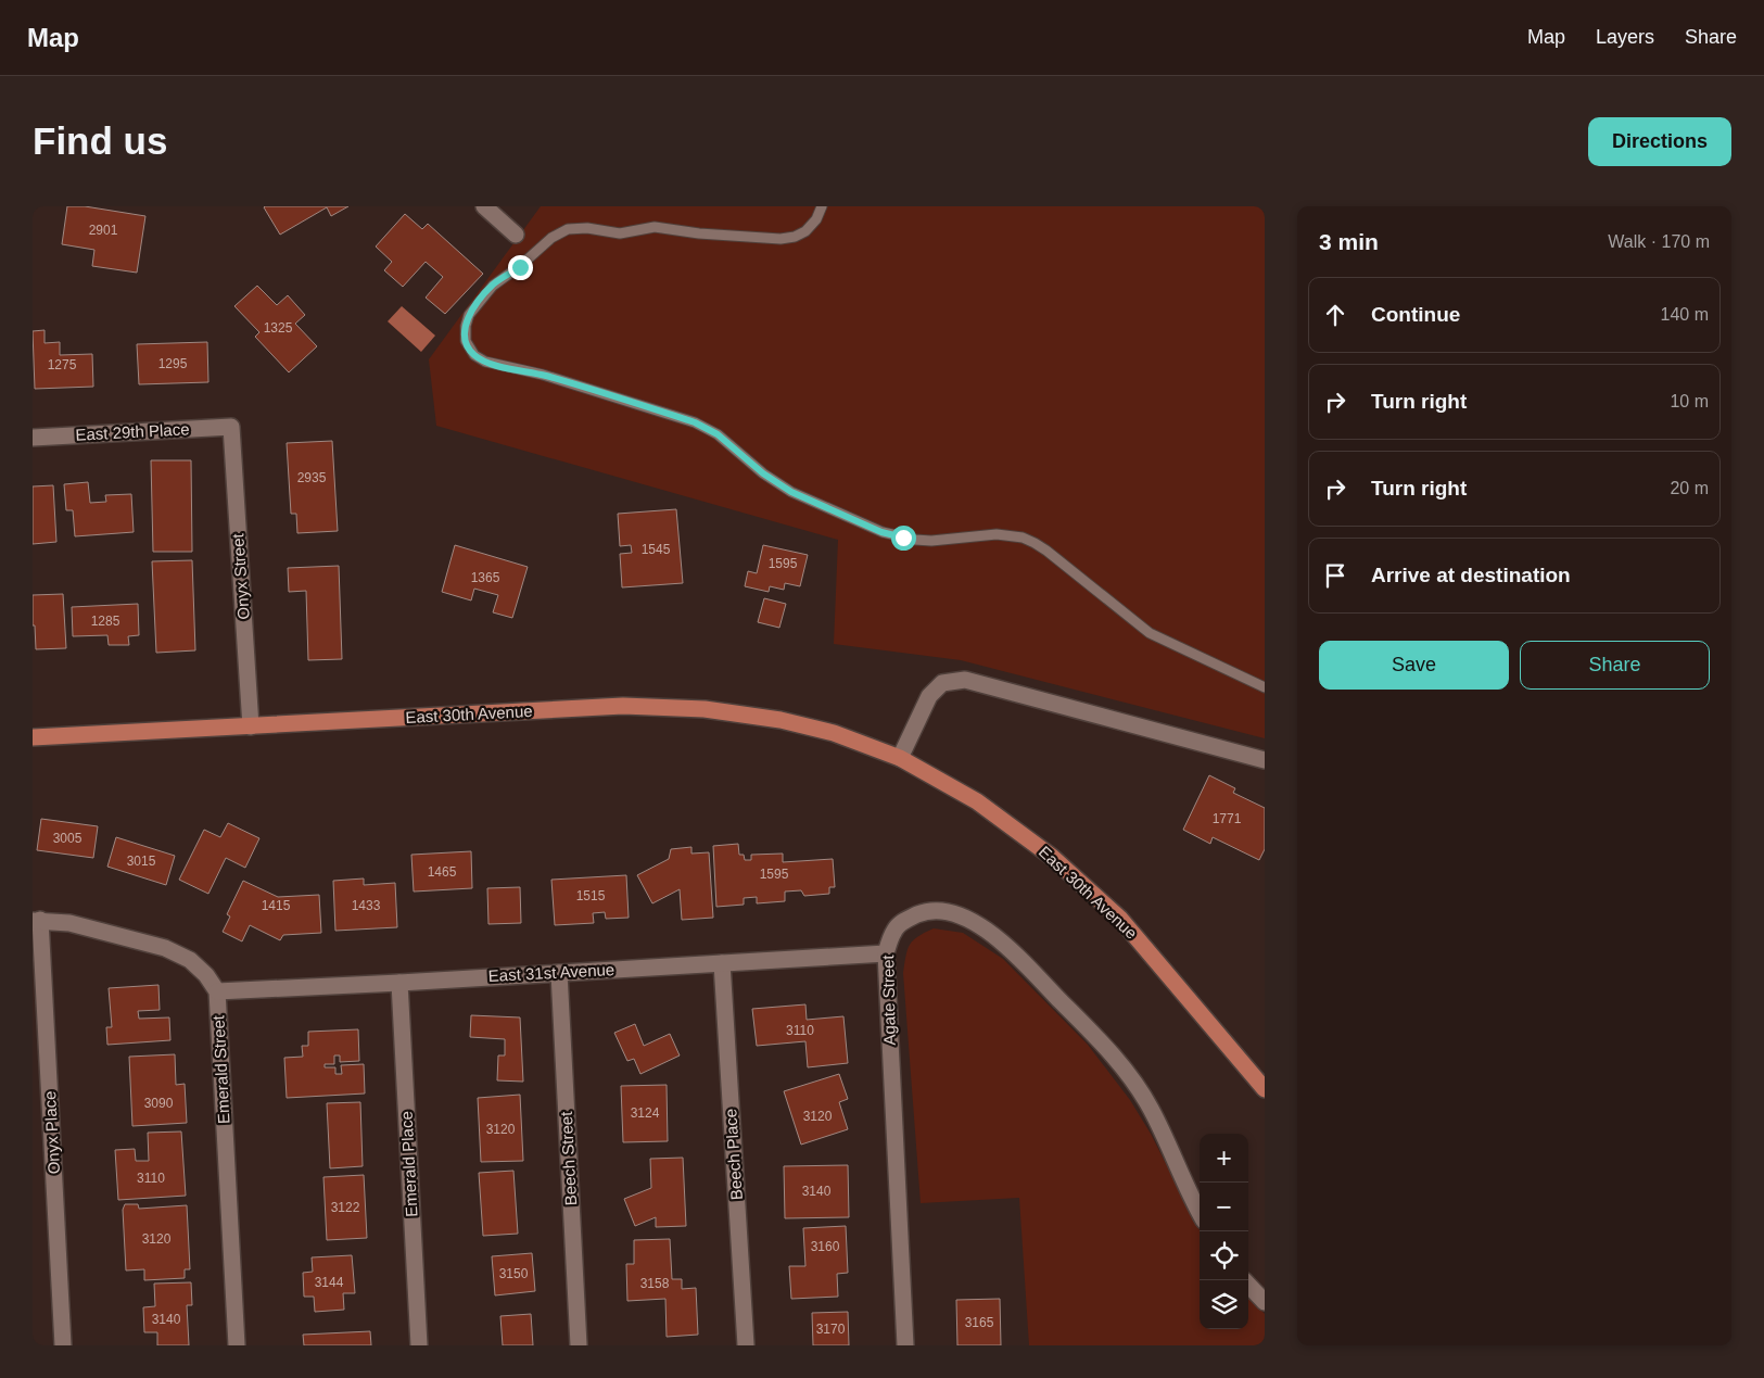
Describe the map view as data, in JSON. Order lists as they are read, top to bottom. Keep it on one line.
{"streets":{"main road":["East 30th Avenue"],"street":["East 29th Place","Onyx Street","East 31st Avenue","Agate Street","Emerald Street","Onyx Place","Beech Place","Beech Street","Emerald Place"]},"crossings":[["East 29th Place","Onyx Street"],["Onyx Street","East 30th Avenue"],["East 31st Avenue","Agate Street"],["East 31st Avenue","Emerald Street"],["East 31st Avenue","Beech Place"],["East 31st Avenue","Beech Street"],["East 31st Avenue","Emerald Place"],["Emerald Street","Onyx Place"]],"house_numbers":["2901","1325","1295","1275","2935","1545","1595","1365","1285","1771","3005","3015","1465","1595","1515","1415","1433","3110","3090","3124","3120","3120","3110","3140","3122","3120","3160","3150","3144","3158","3140","3165","3170"],"page":{"header":"Map","nav":["Map","Layers","Share"],"buttons":["Directions",["Save","Share"]],"title":"Find us","heading":["3 min","Walk · 170 m"],"list":[["Continue","140 m"],["Turn right","10 m"],["Turn right","20 m"],"Arrive at destination"],"map_buttons":["+","−"]}}
